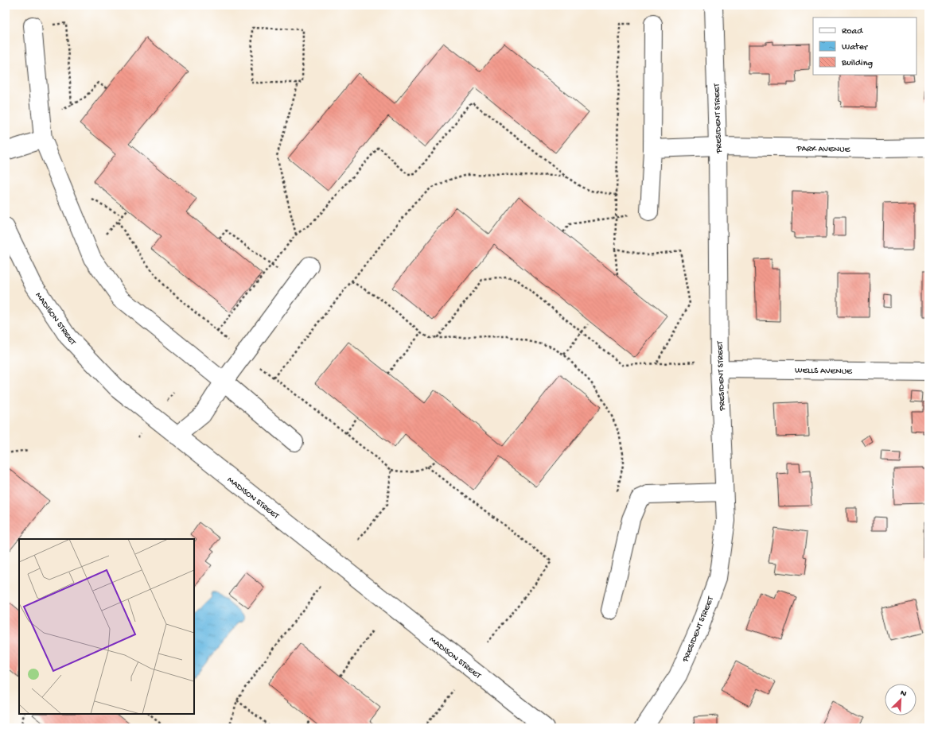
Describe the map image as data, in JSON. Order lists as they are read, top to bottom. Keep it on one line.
{"streets":{"street":["PRESIDENT STREET","PARK AVENUE","MADISON STREET","WELLS AVENUE"]},"crossings":[["PRESIDENT STREET","PARK AVENUE"],["PRESIDENT STREET","WELLS AVENUE"]],"legend":["Road","Water","Building"],"north":"top right"}
